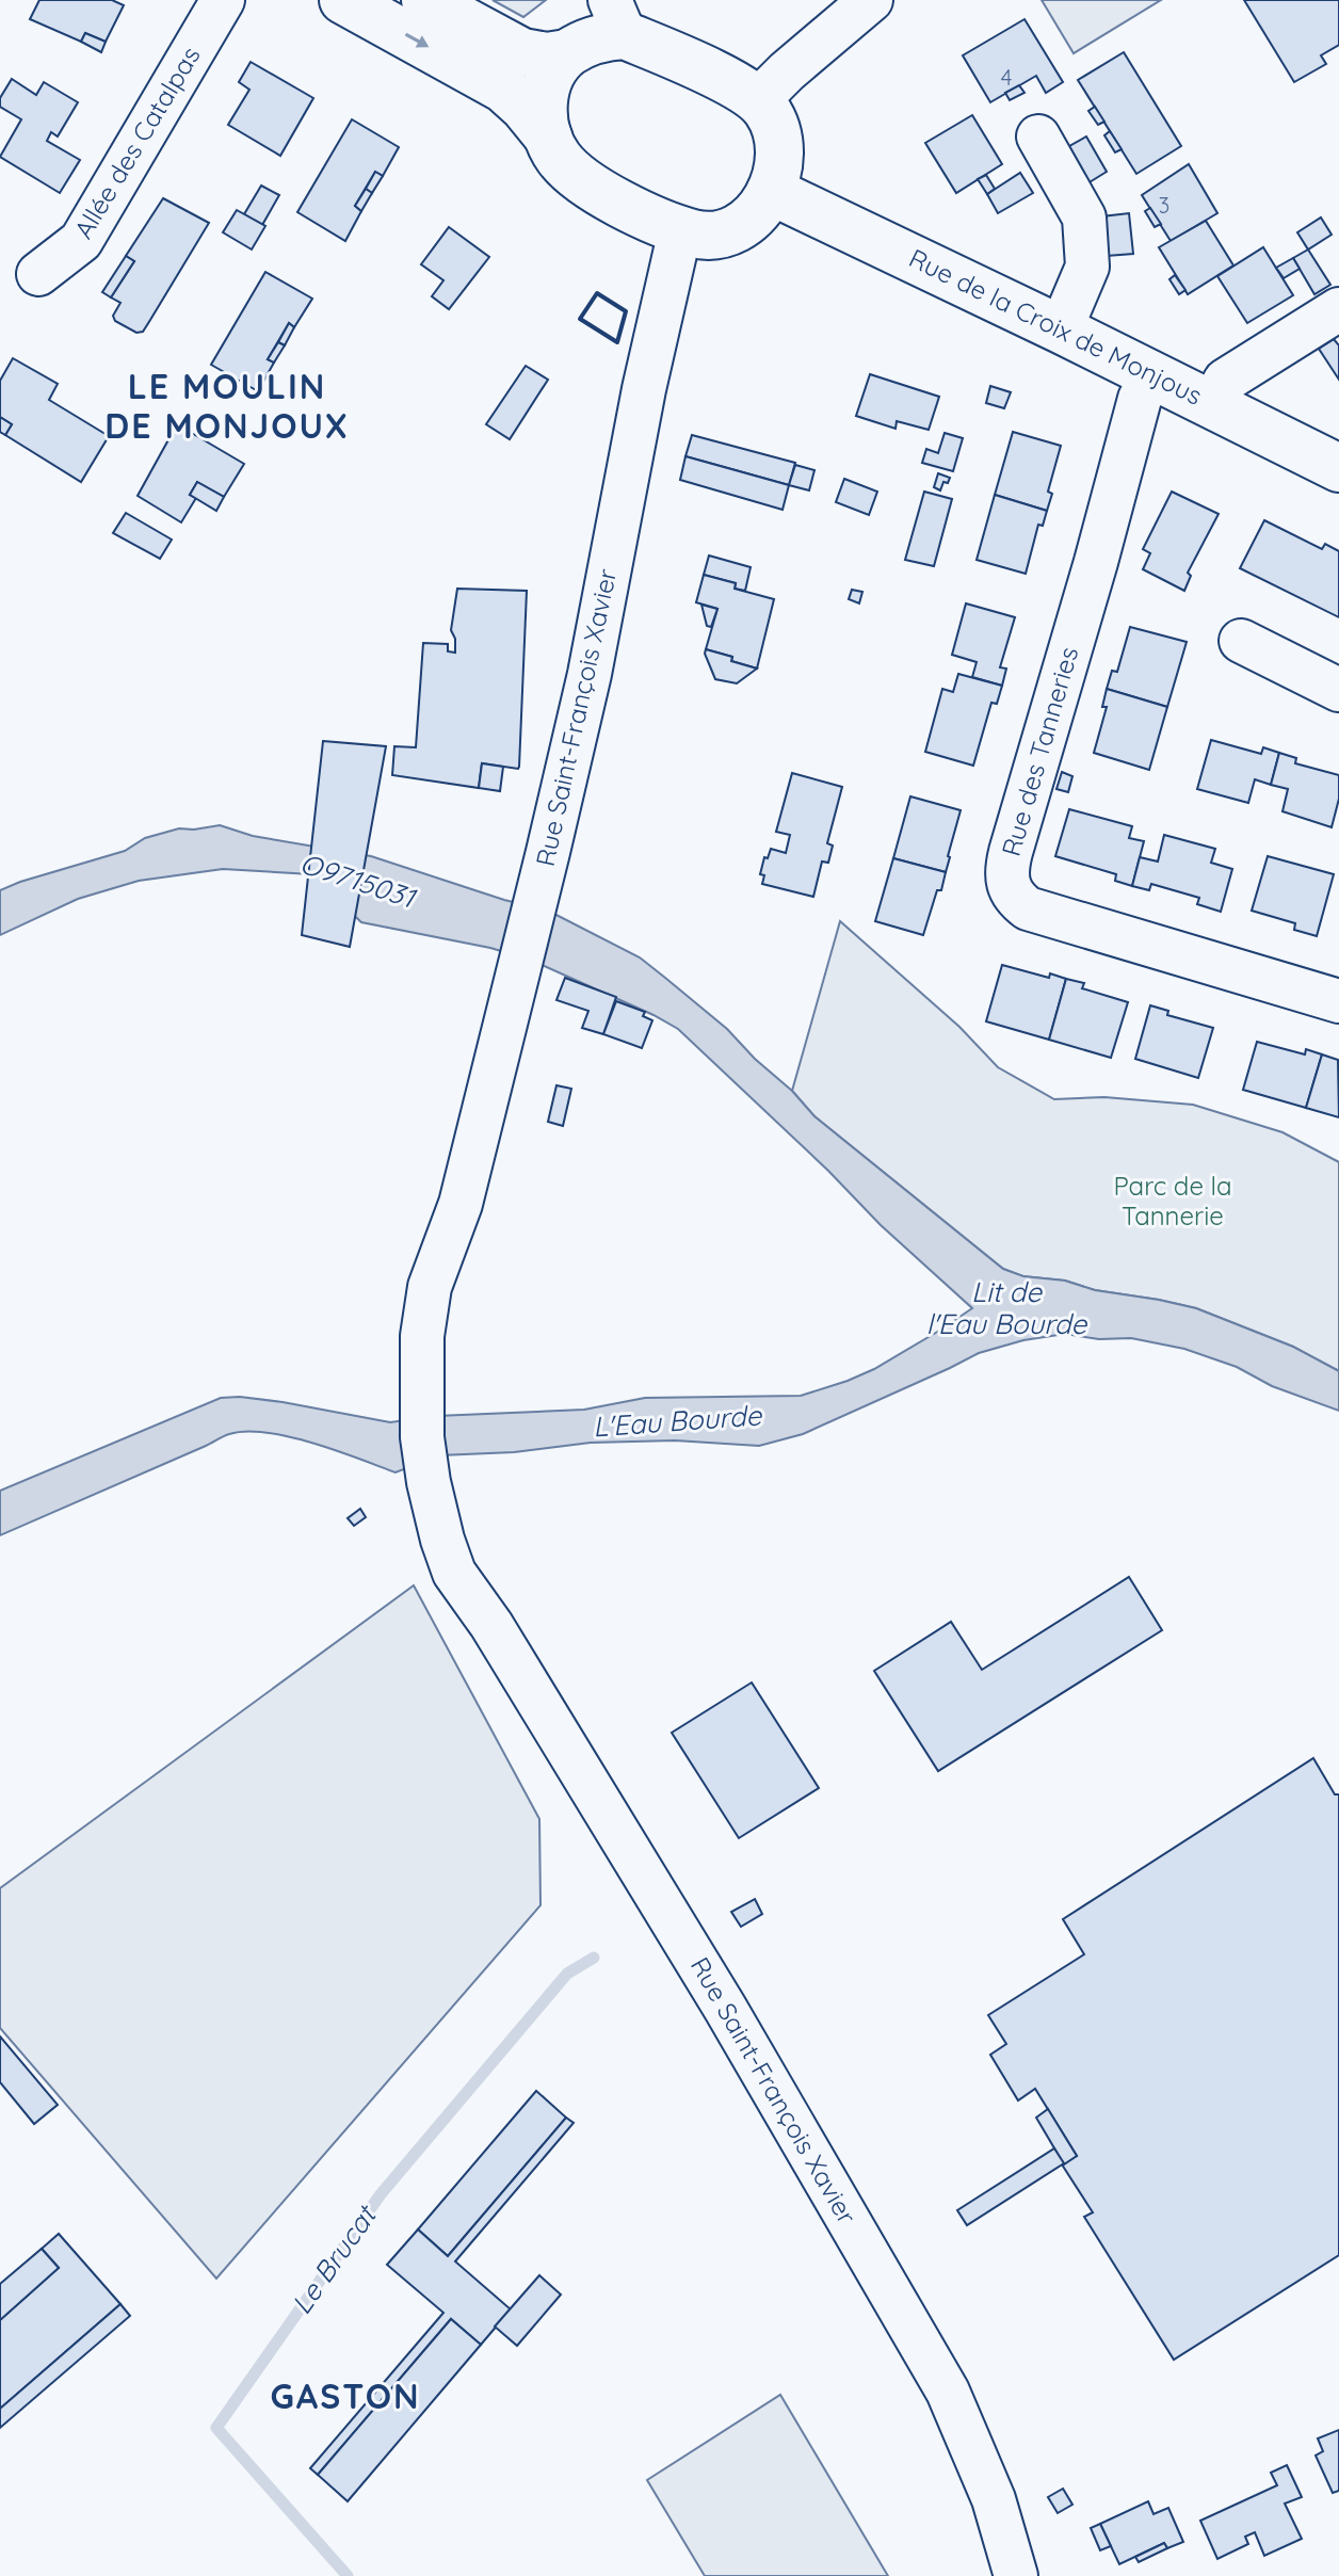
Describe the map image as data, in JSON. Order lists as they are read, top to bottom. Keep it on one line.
{"streets":{"main road":["Rue de la Croix de Monjous"],"street":["Allée des Catalpas","Rue Saint-François Xavier","Rue des Tanneries"]},"crossings":[["Rue de la Croix de Monjous","Rue Saint-François Xavier"],["Rue de la Croix de Monjous","Rue des Tanneries"]],"districts":["LE MOULIN DE MONJOUX","GASTON"],"water":["O9715031","Lit de l'Eau Bourde","L'Eau Bourde","Le Brucat"],"parks":["Parc de la Tannerie"],"house_numbers":["4","3"]}
